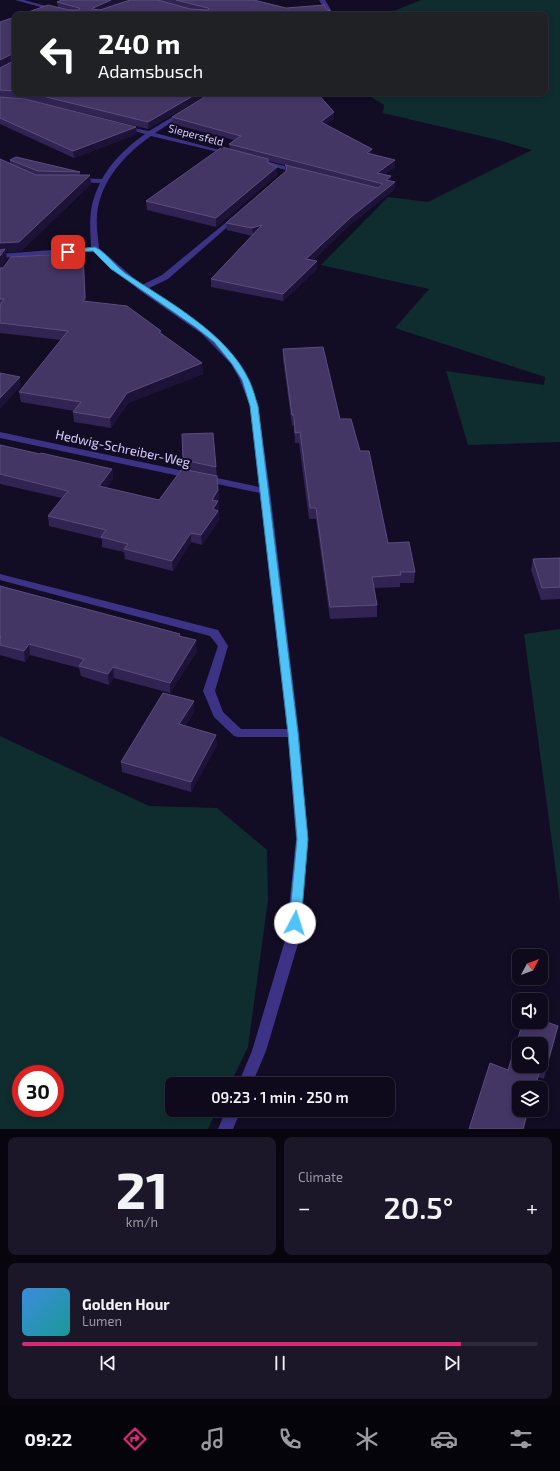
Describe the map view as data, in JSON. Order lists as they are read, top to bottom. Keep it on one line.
{"streets":{"street":["Hedwig-Schreiber-Weg"]},"north":"top right","page":{"turn":["240 m","Adamsbusch"],"limit":"30","trip":"09:23 · 1 min · 250 m","tile":[["21","km/h"],"Climate"],"heat":["−","20.5°","+"],"song":["Golden Hour","Lumen"],"tabs":"09:22"}}
